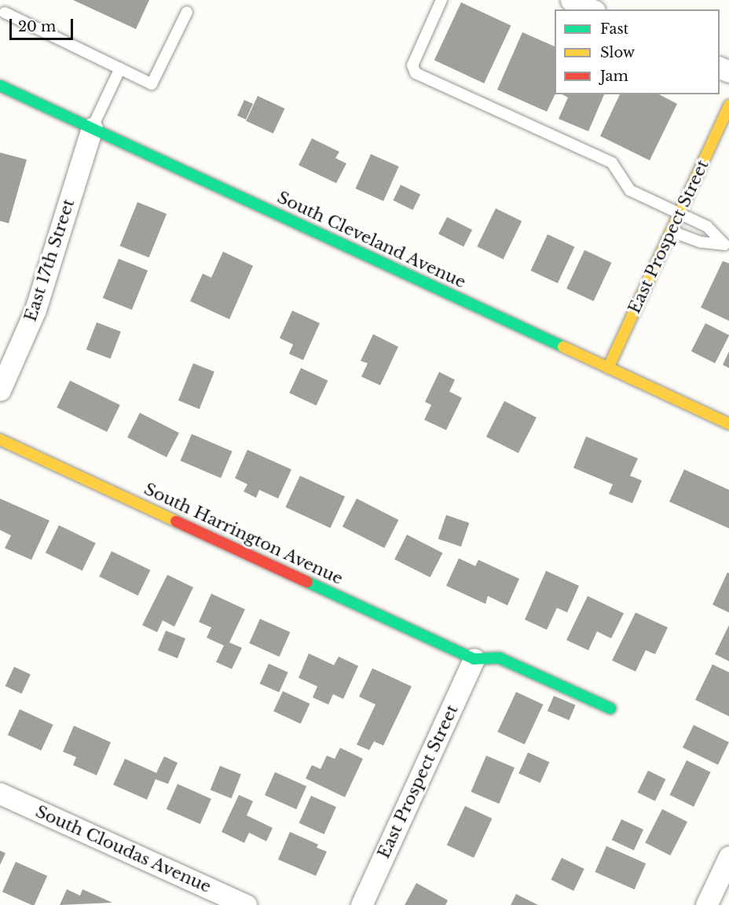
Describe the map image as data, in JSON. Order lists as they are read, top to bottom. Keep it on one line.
{"streets":{"street":["East Prospect Street","South Cleveland Avenue","East 17th Street","South Harrington Avenue","South Cloudas Avenue"]},"crossings":[["East Prospect Street","South Cleveland Avenue"],["East Prospect Street","South Harrington Avenue"],["South Cleveland Avenue","East 17th Street"]],"legend":["Fast","Slow","Jam"],"scale_bar":"20 m"}
